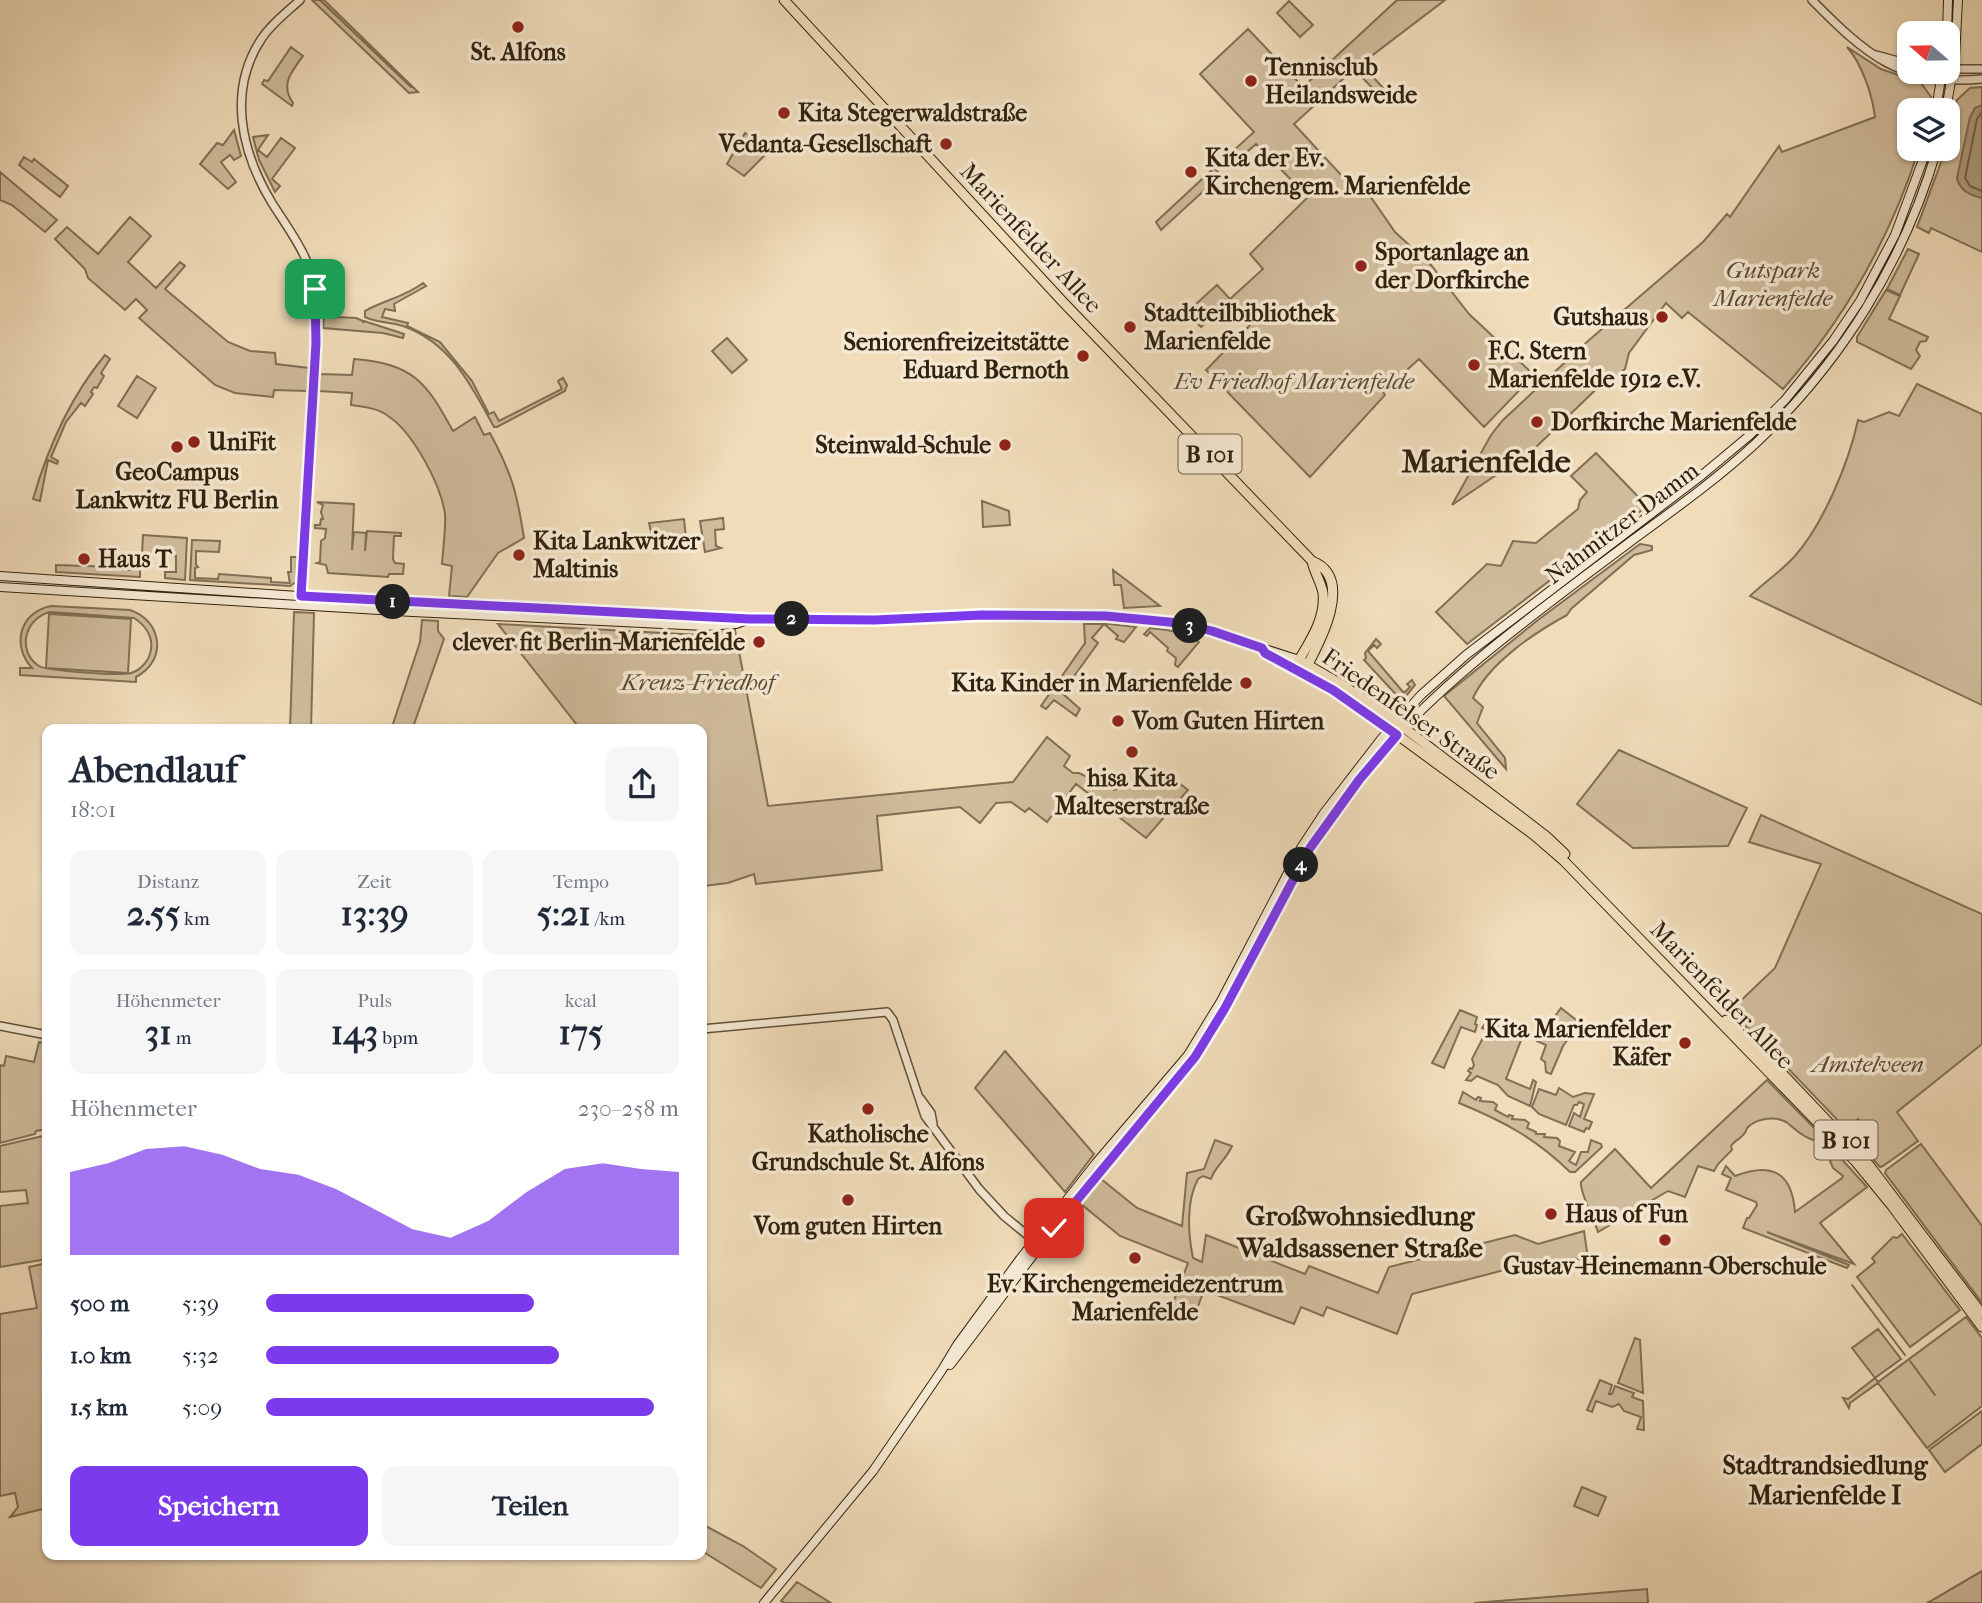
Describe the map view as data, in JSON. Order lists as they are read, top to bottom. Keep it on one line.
{"streets":{"main road":["Marienfelder Allee","B 101","Nahmitzer Damm","Friedenfelser Straße"]},"crossings":[["Marienfelder Allee","Friedenfelser Straße"],["Nahmitzer Damm","Friedenfelser Straße"]],"districts":["Marienfelde","Großwohnsiedlung Waldsassener Straße","Stadtrandsiedlung Marienfelde I"],"parks":["Gutspark Marienfelde","Ev Friedhof Marienfelde","Kreuz-Friedhof","Amstelveen"],"places":["St. Alfons","Tennisclub Heilandsweide","Kita Stegerwaldstraße","Vedanta-Gesellschaft","Kita der Ev. Kirchengem. Marienfelde","Sportanlage an der Dorfkirche","Gutshaus","Stadtteilbibliothek Marienfelde","Seniorenfreizeitstätte Eduard Bernoth","F.C. Stern Marienfelde 1912 e.V.","Dorfkirche Marienfelde","UniFit","Steinwald-Schule","GeoCampus Lankwitz FU Berlin","Kita Lankwitzer Maltinis","Haus T","clever fit Berlin-Marienfelde","Kita Kinder in Marienfelde","Vom Guten Hirten","hisa Kita Malteserstraße","Kita Marienfelder Käfer","Katholische Grundschule St. Alfons","Vom guten Hirten","Haus of Fun","Gustav-Heinemann-Oberschule","Ev. Kirchengemeidezentrum Marienfelde"],"north":"left","page":{"pins":["1","2","3","4"],"heading":["Abendlauf","18:01"],"stats":[["Distanz","2.55 km"],["Zeit","13:39"],["Tempo","5:21 /km"],["Höhenmeter","31 m"],["Puls","143 bpm"],["kcal","175"]],"chart":["Höhenmeter","230–258 m"],"list":[{"name":"500 m","note":"5:39"},{"name":"1.0 km","note":"5:32"},{"name":"1.5 km","note":"5:09"}],"buttons":["Speichern","Teilen"]}}
